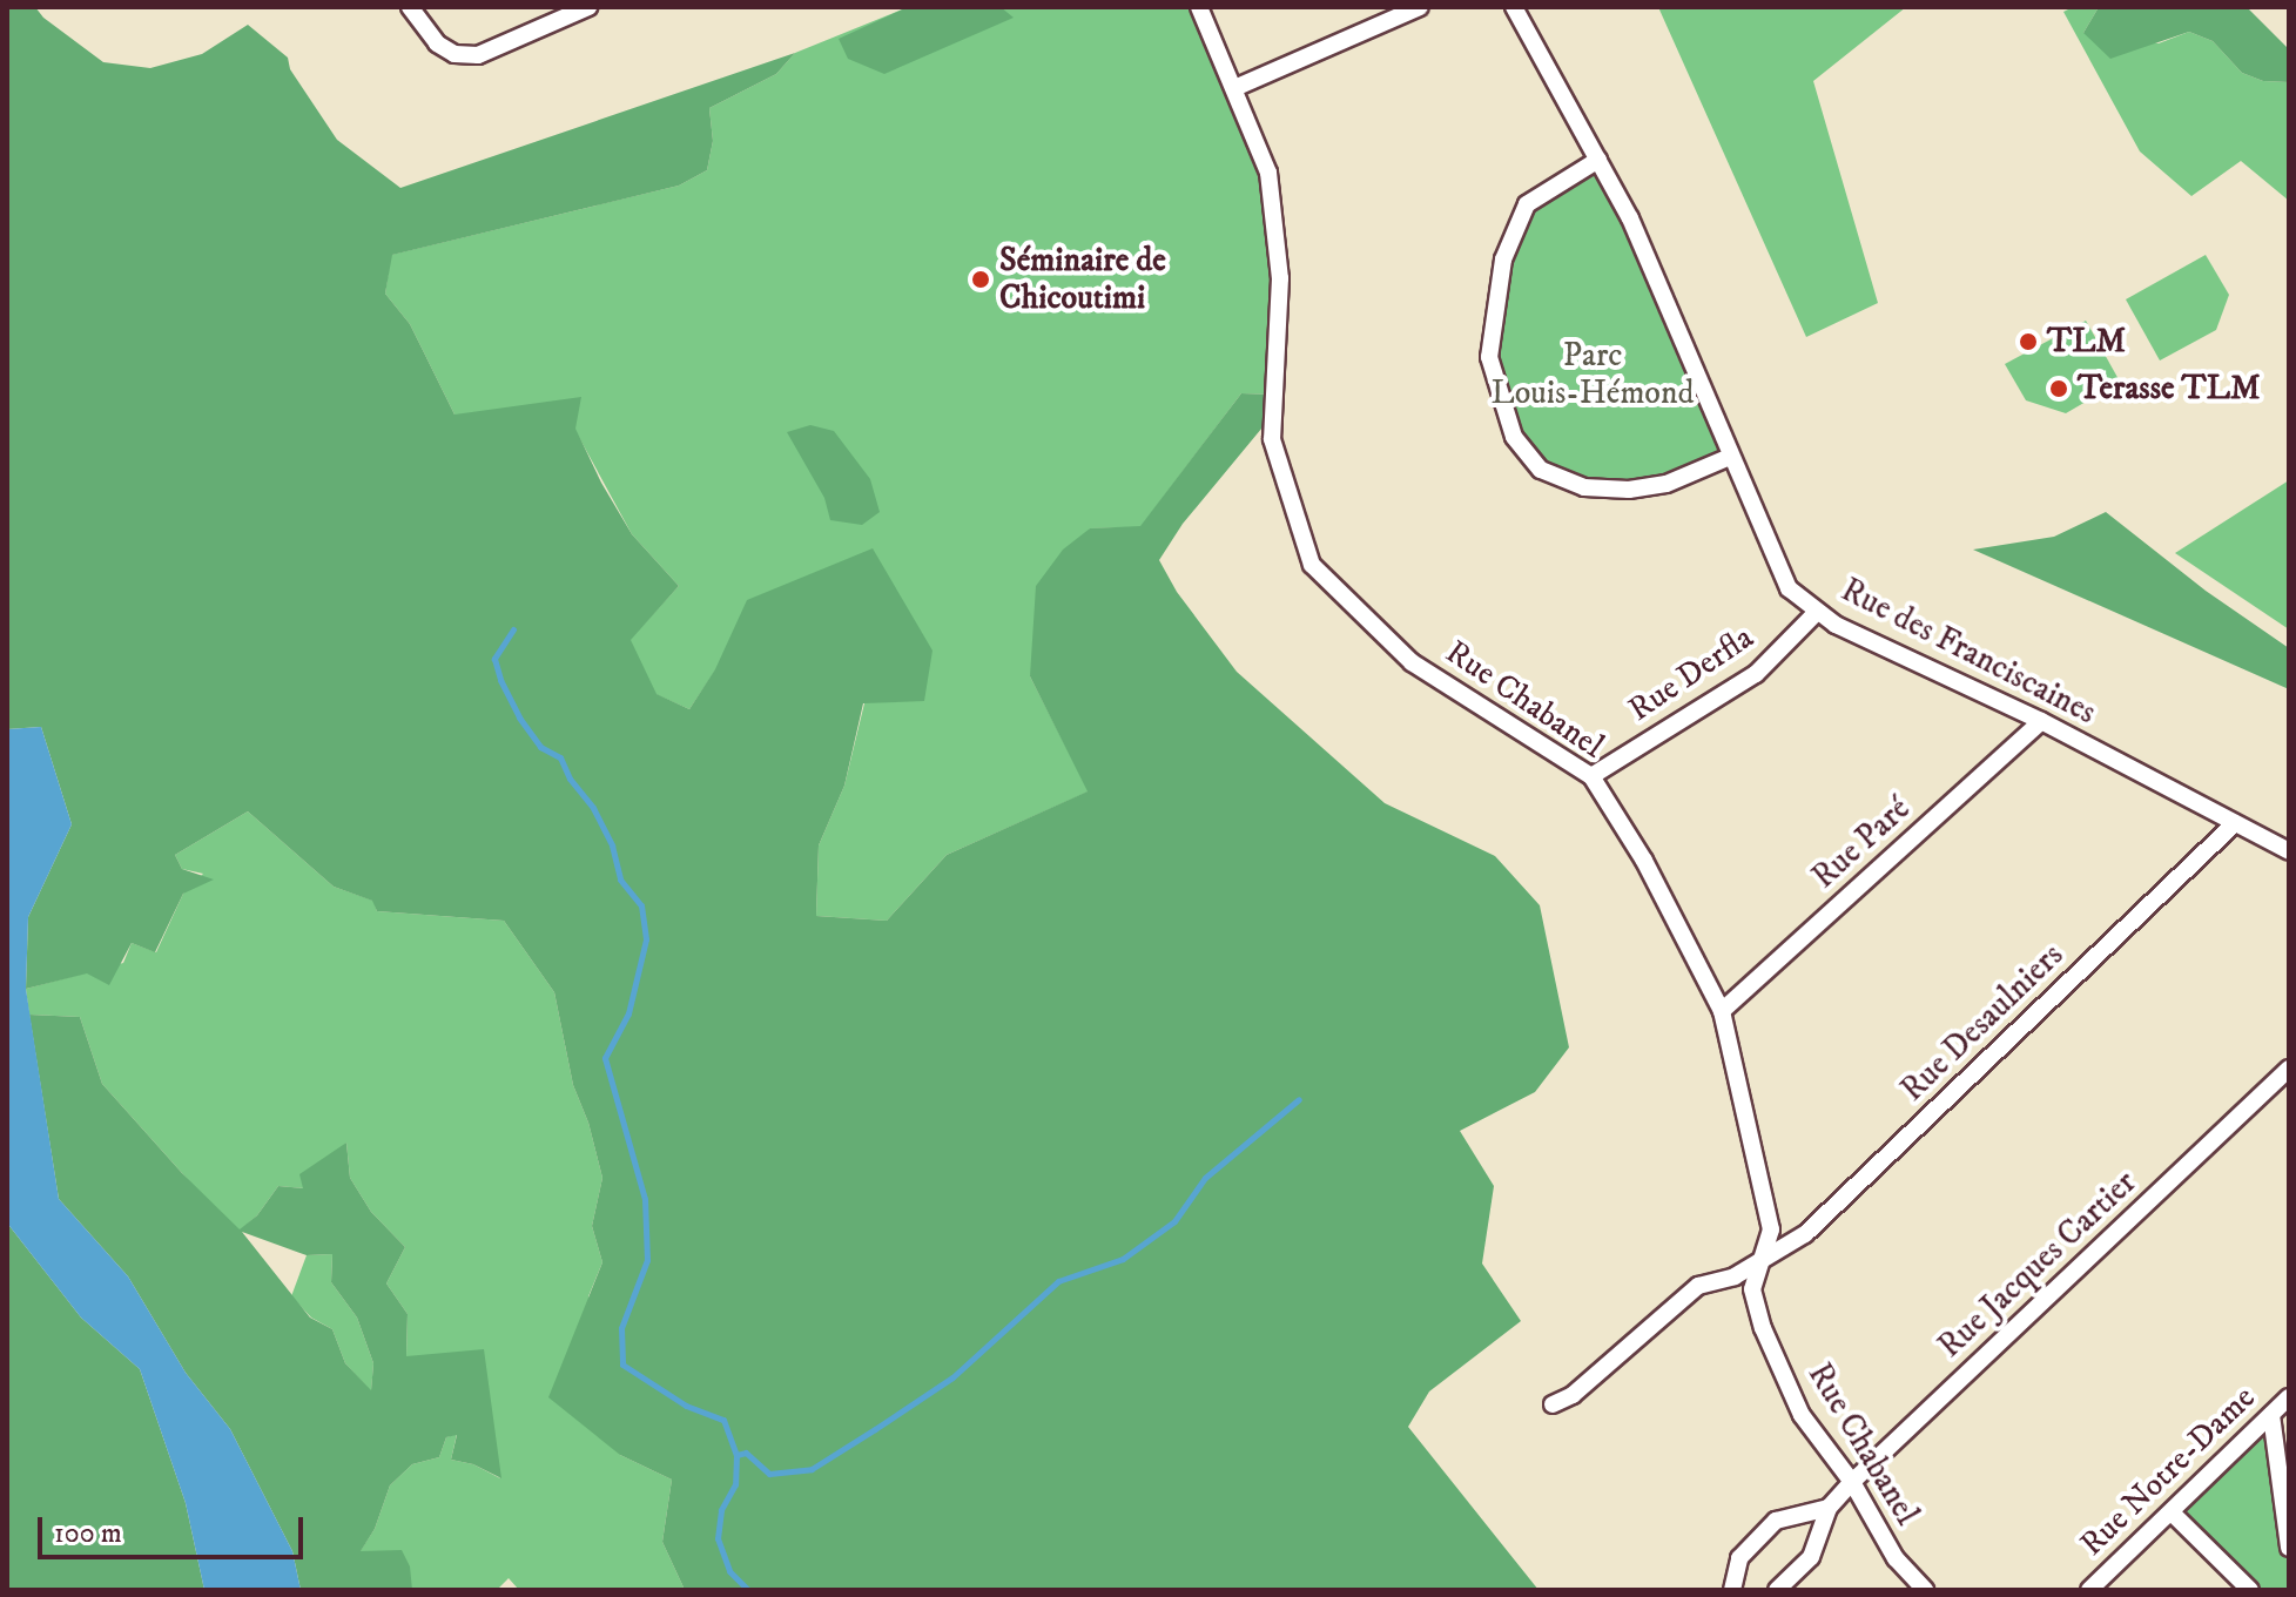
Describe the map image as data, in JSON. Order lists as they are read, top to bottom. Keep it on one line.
{"streets":{"street":["Rue des Franciscaines","Rue Derfla","Rue Chabanel","Rue Paré","Rue Desaulniers","Rue Jacques Cartier","Rue Notre-Dame"]},"crossings":[["Rue des Franciscaines","Rue Derfla"],["Rue des Franciscaines","Rue Paré"],["Rue des Franciscaines","Rue Desaulniers"],["Rue Derfla","Rue Chabanel"],["Rue Chabanel","Rue Paré"],["Rue Chabanel","Rue Desaulniers"],["Rue Chabanel","Rue Jacques Cartier"]],"parks":["Parc Louis-Hémond"],"places":["Séminaire de Chicoutimi","TLM","Terasse TLM"],"scale_bar":"100 m"}
